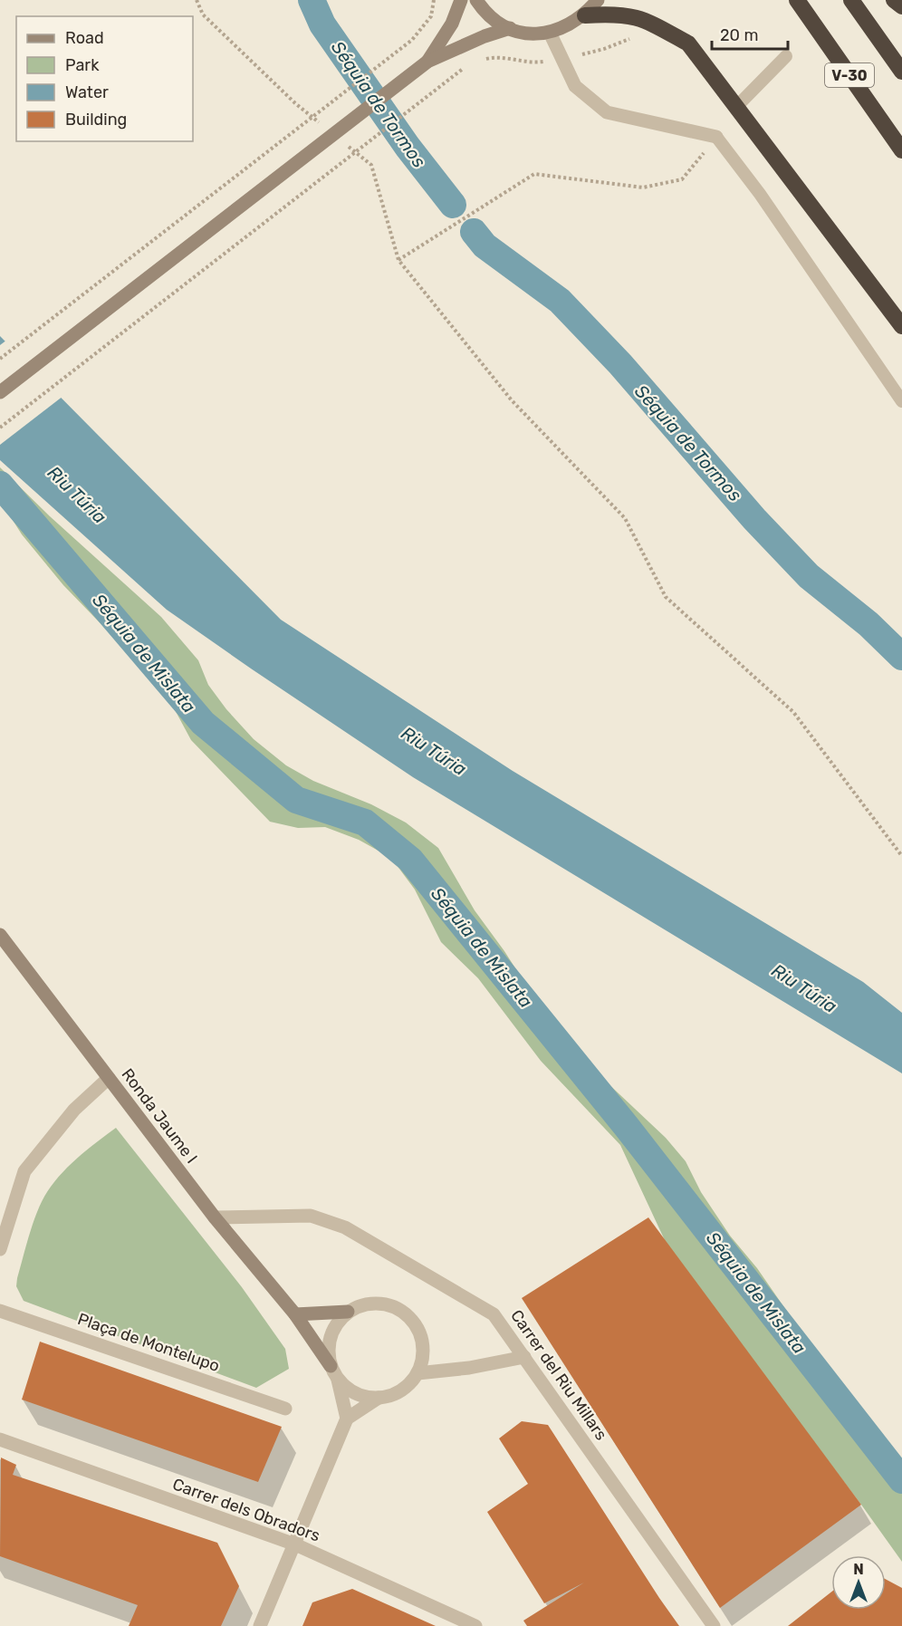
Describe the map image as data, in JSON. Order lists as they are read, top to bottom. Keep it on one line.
{"streets":{"highway":["V-30"],"main road":["Ronda Jaume I"],"street":["Plaça de Montelupo","Carrer del Riu Millars","Carrer dels Obradors"]},"crossings":[["Ronda Jaume I","Carrer del Riu Millars"]],"water":["Séquia de Tormos","Riu Túria","Séquia de Mislata"],"legend":["Road","Park","Water","Building"],"scale_bar":"20 m","north":"top"}
